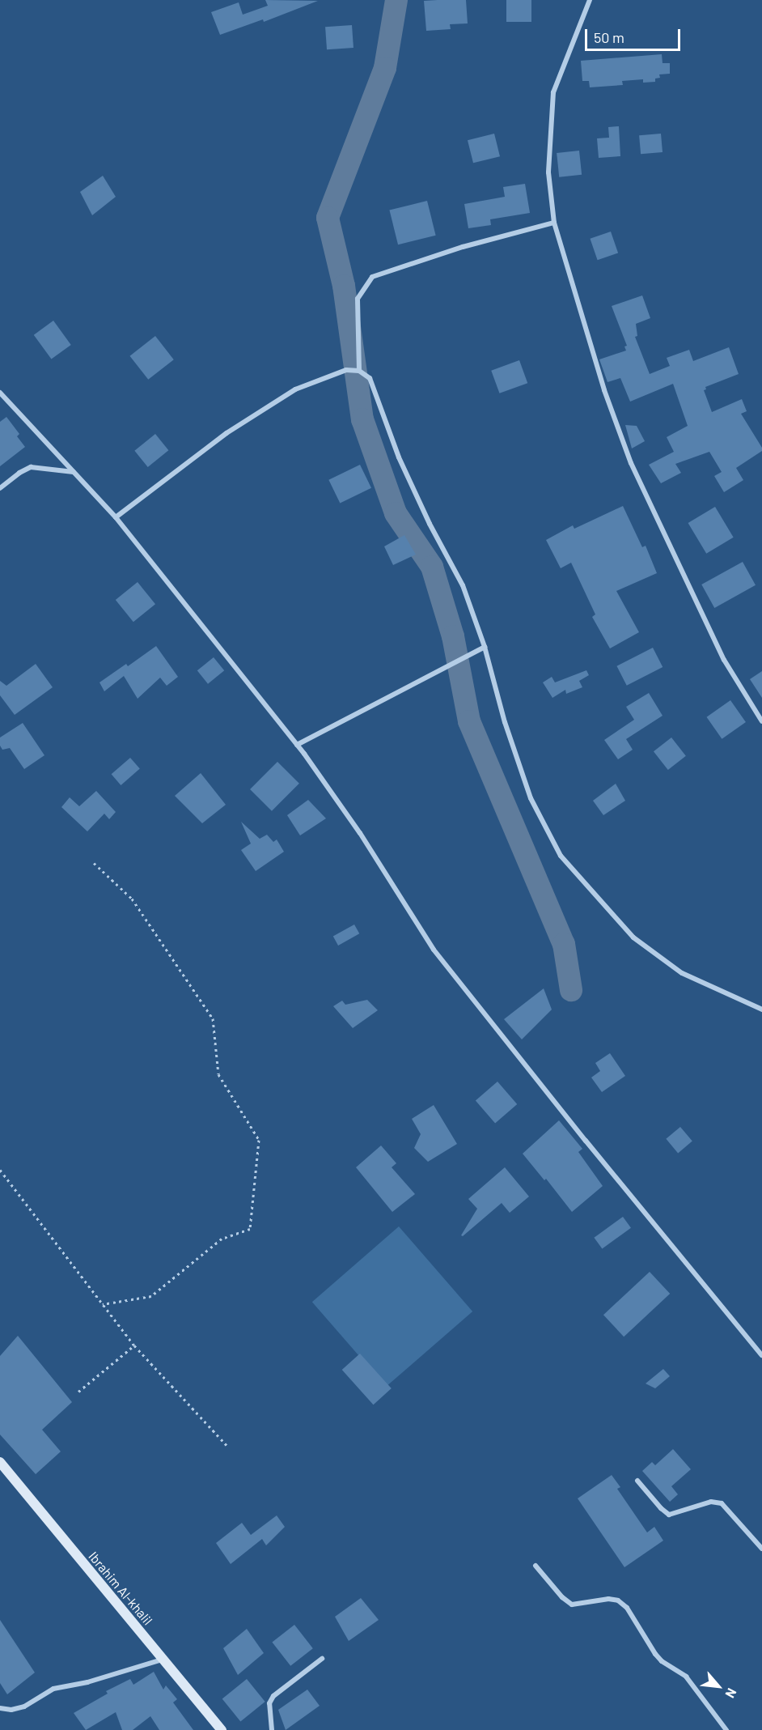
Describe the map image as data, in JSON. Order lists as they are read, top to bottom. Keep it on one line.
{"streets":{"street":["Ibrahim Al-khalil"]},"scale_bar":"50 m","north":"bottom right"}
